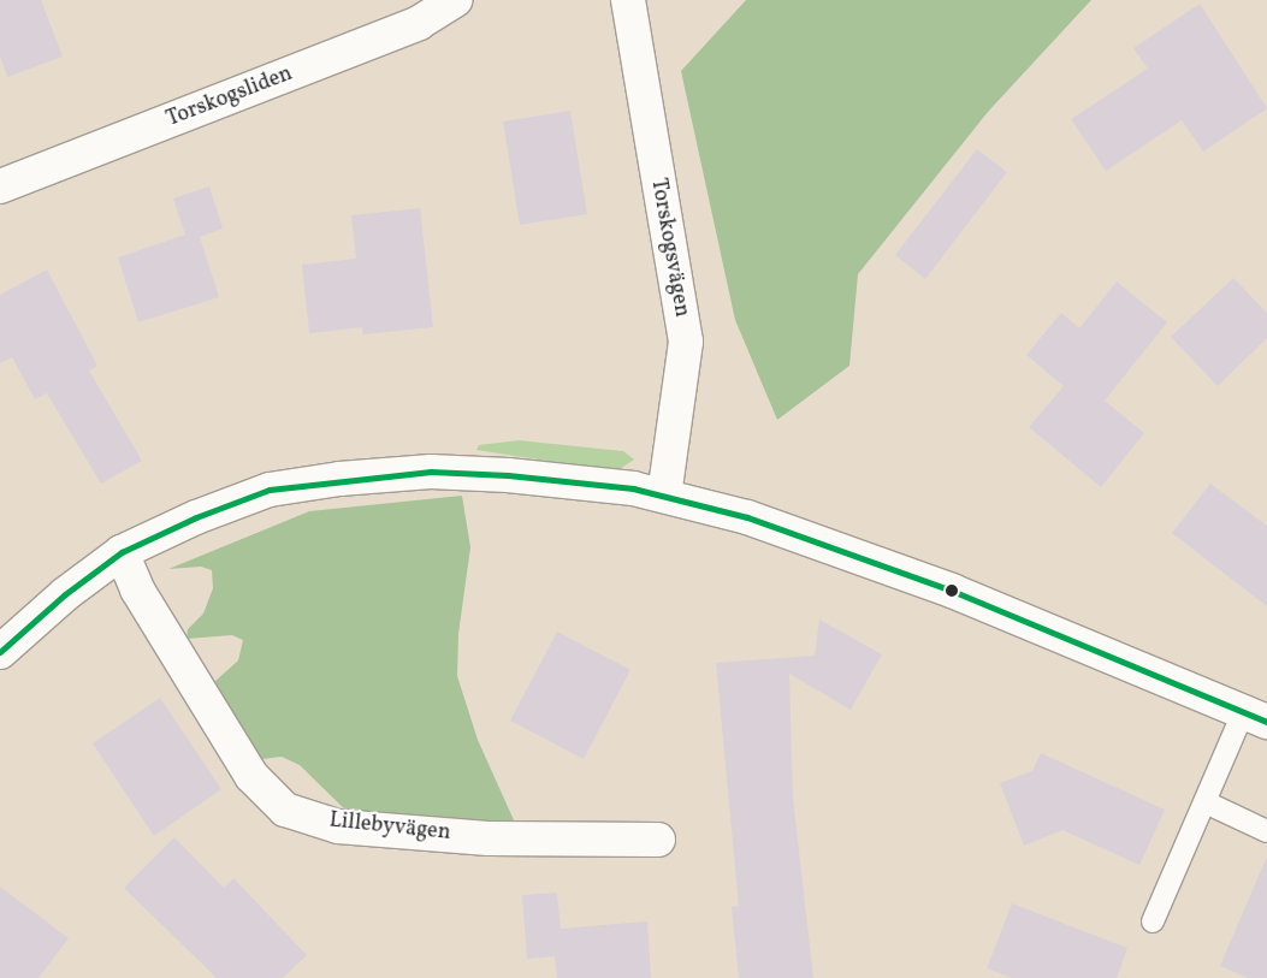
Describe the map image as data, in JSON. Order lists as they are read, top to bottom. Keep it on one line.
{"streets":{"street":["Torskogsliden","Torskogsvägen","Lillebyvägen"]}}
